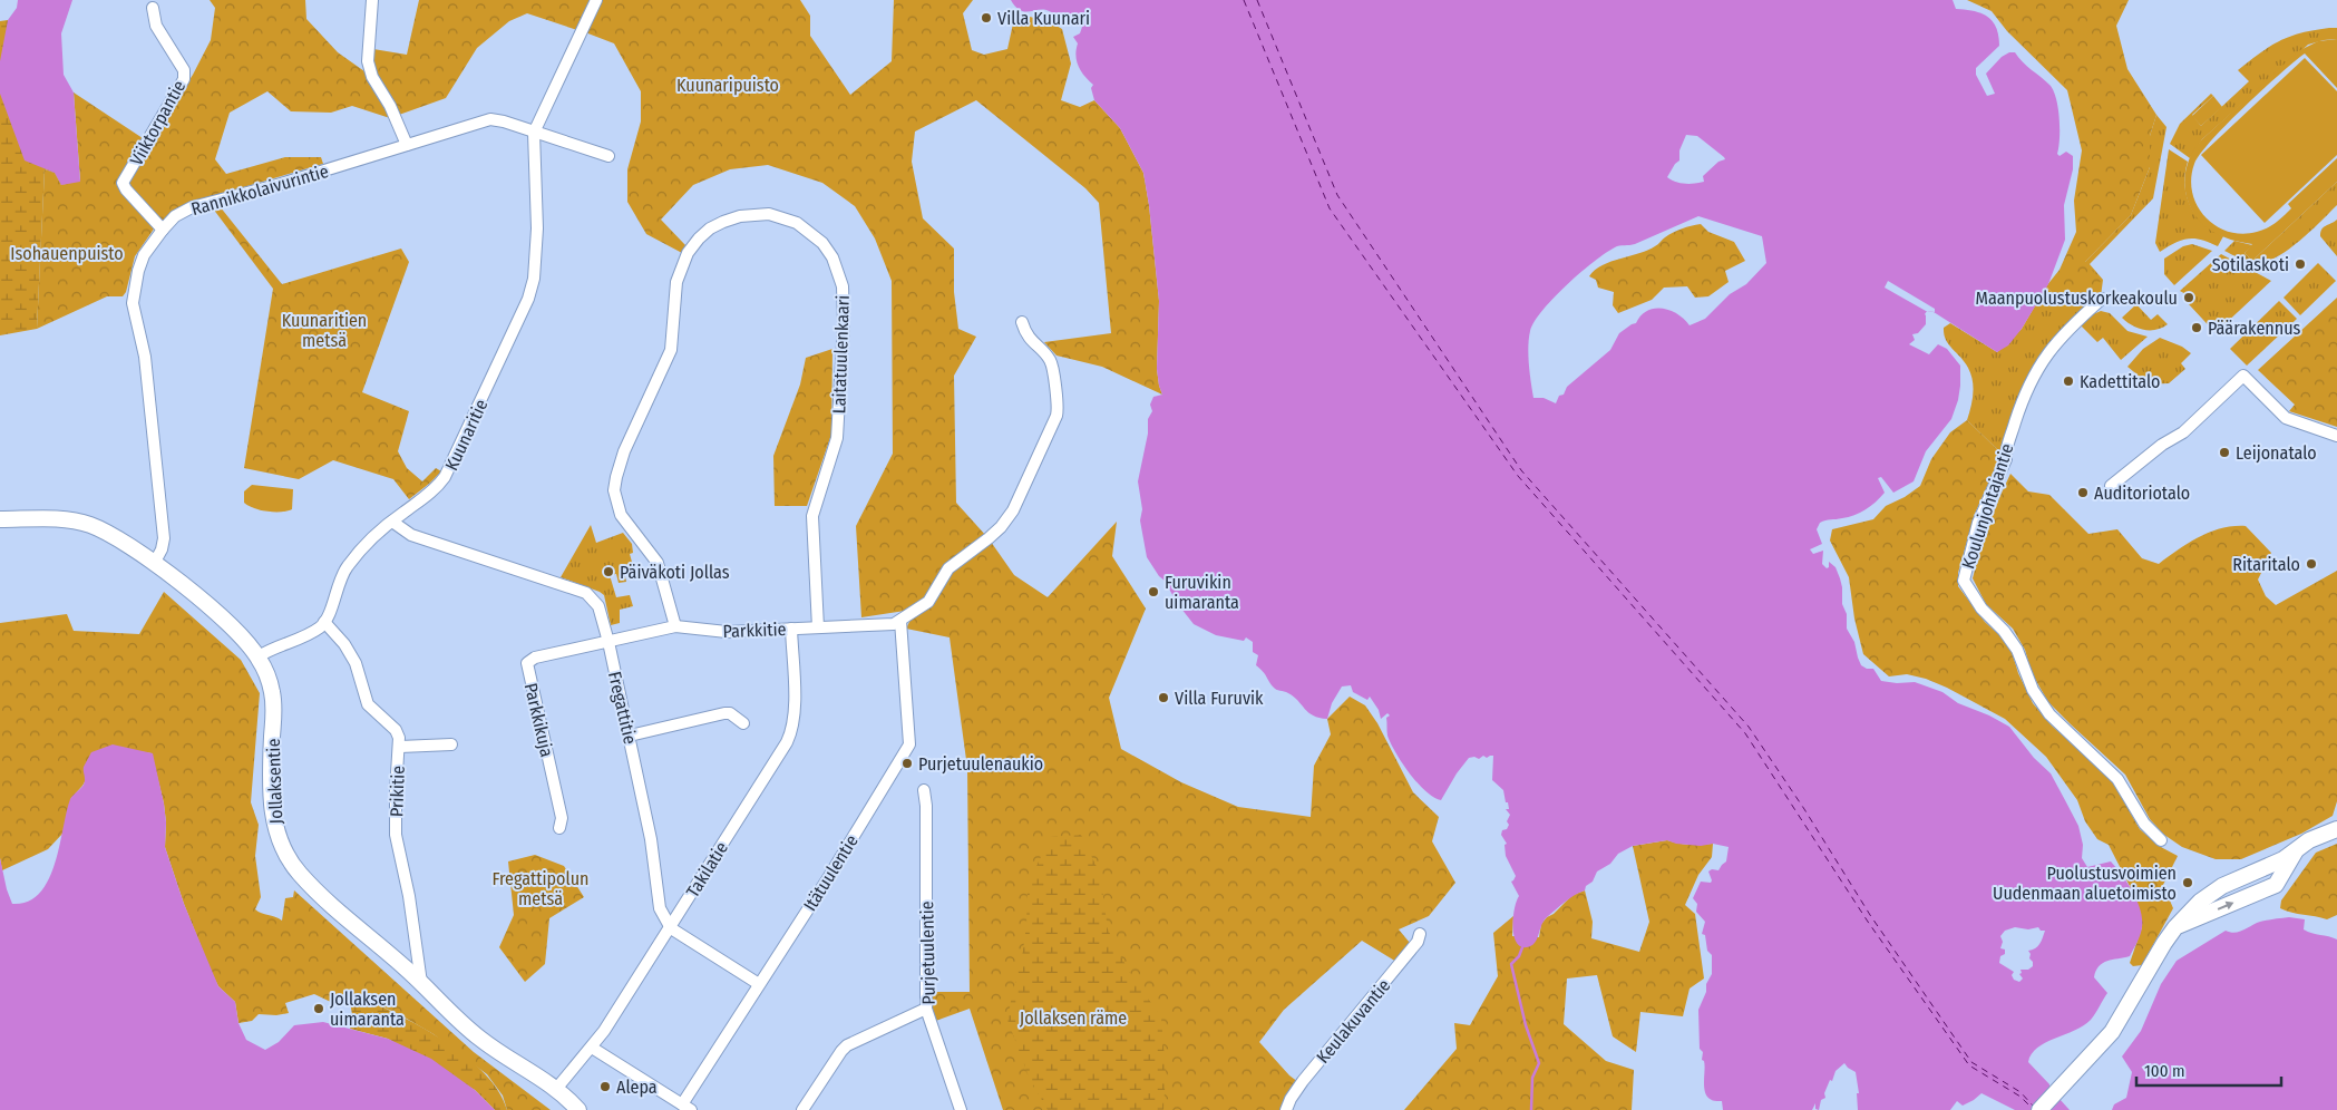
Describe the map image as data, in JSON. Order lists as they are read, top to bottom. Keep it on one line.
{"streets":{"main road":["Jollaksentie"],"street":["Viiktorpantie","Rannikkolaivurintie","Laitatuulenkaari","Kuunaritie","Koulunjohtajantie","Parkkitie","Fregattitie","Parkkikuja","Prikitie","Takilatie","Itätuulentie","Purjetuulentie","Keulakuvantie"]},"crossings":[["Viiktorpantie","Rannikkolaivurintie"],["Rannikkolaivurintie","Kuunaritie"],["Rannikkolaivurintie","Jollaksentie"],["Laitatuulenkaari","Parkkitie"],["Kuunaritie","Fregattitie"],["Kuunaritie","Prikitie"],["Parkkitie","Fregattitie"],["Parkkitie","Parkkikuja"],["Parkkitie","Takilatie"],["Parkkitie","Itätuulentie"],["Fregattitie","Parkkikuja"],["Fregattitie","Takilatie"],["Jollaksentie","Prikitie"],["Jollaksentie","Takilatie"]],"parks":["Kuunaripuisto","Isohauenpuisto","Kuunaritien metsä","Fregattipolun metsä","Jollaksen räme"],"places":["Villa Kuunari","Sotilaskoti","Maanpuolustuskorkeakoulu","Päärakennus","Kadettitalo","Leijonatalo","Auditoriotalo","Ritaritalo","Päiväkoti Jollas","Furuvikin uimaranta","Villa Furuvik","Purjetuulenaukio","Puolustusvoimien Uudenmaan aluetoimisto","Jollaksen uimaranta","Alepa"],"scale_bar":"100 m"}
